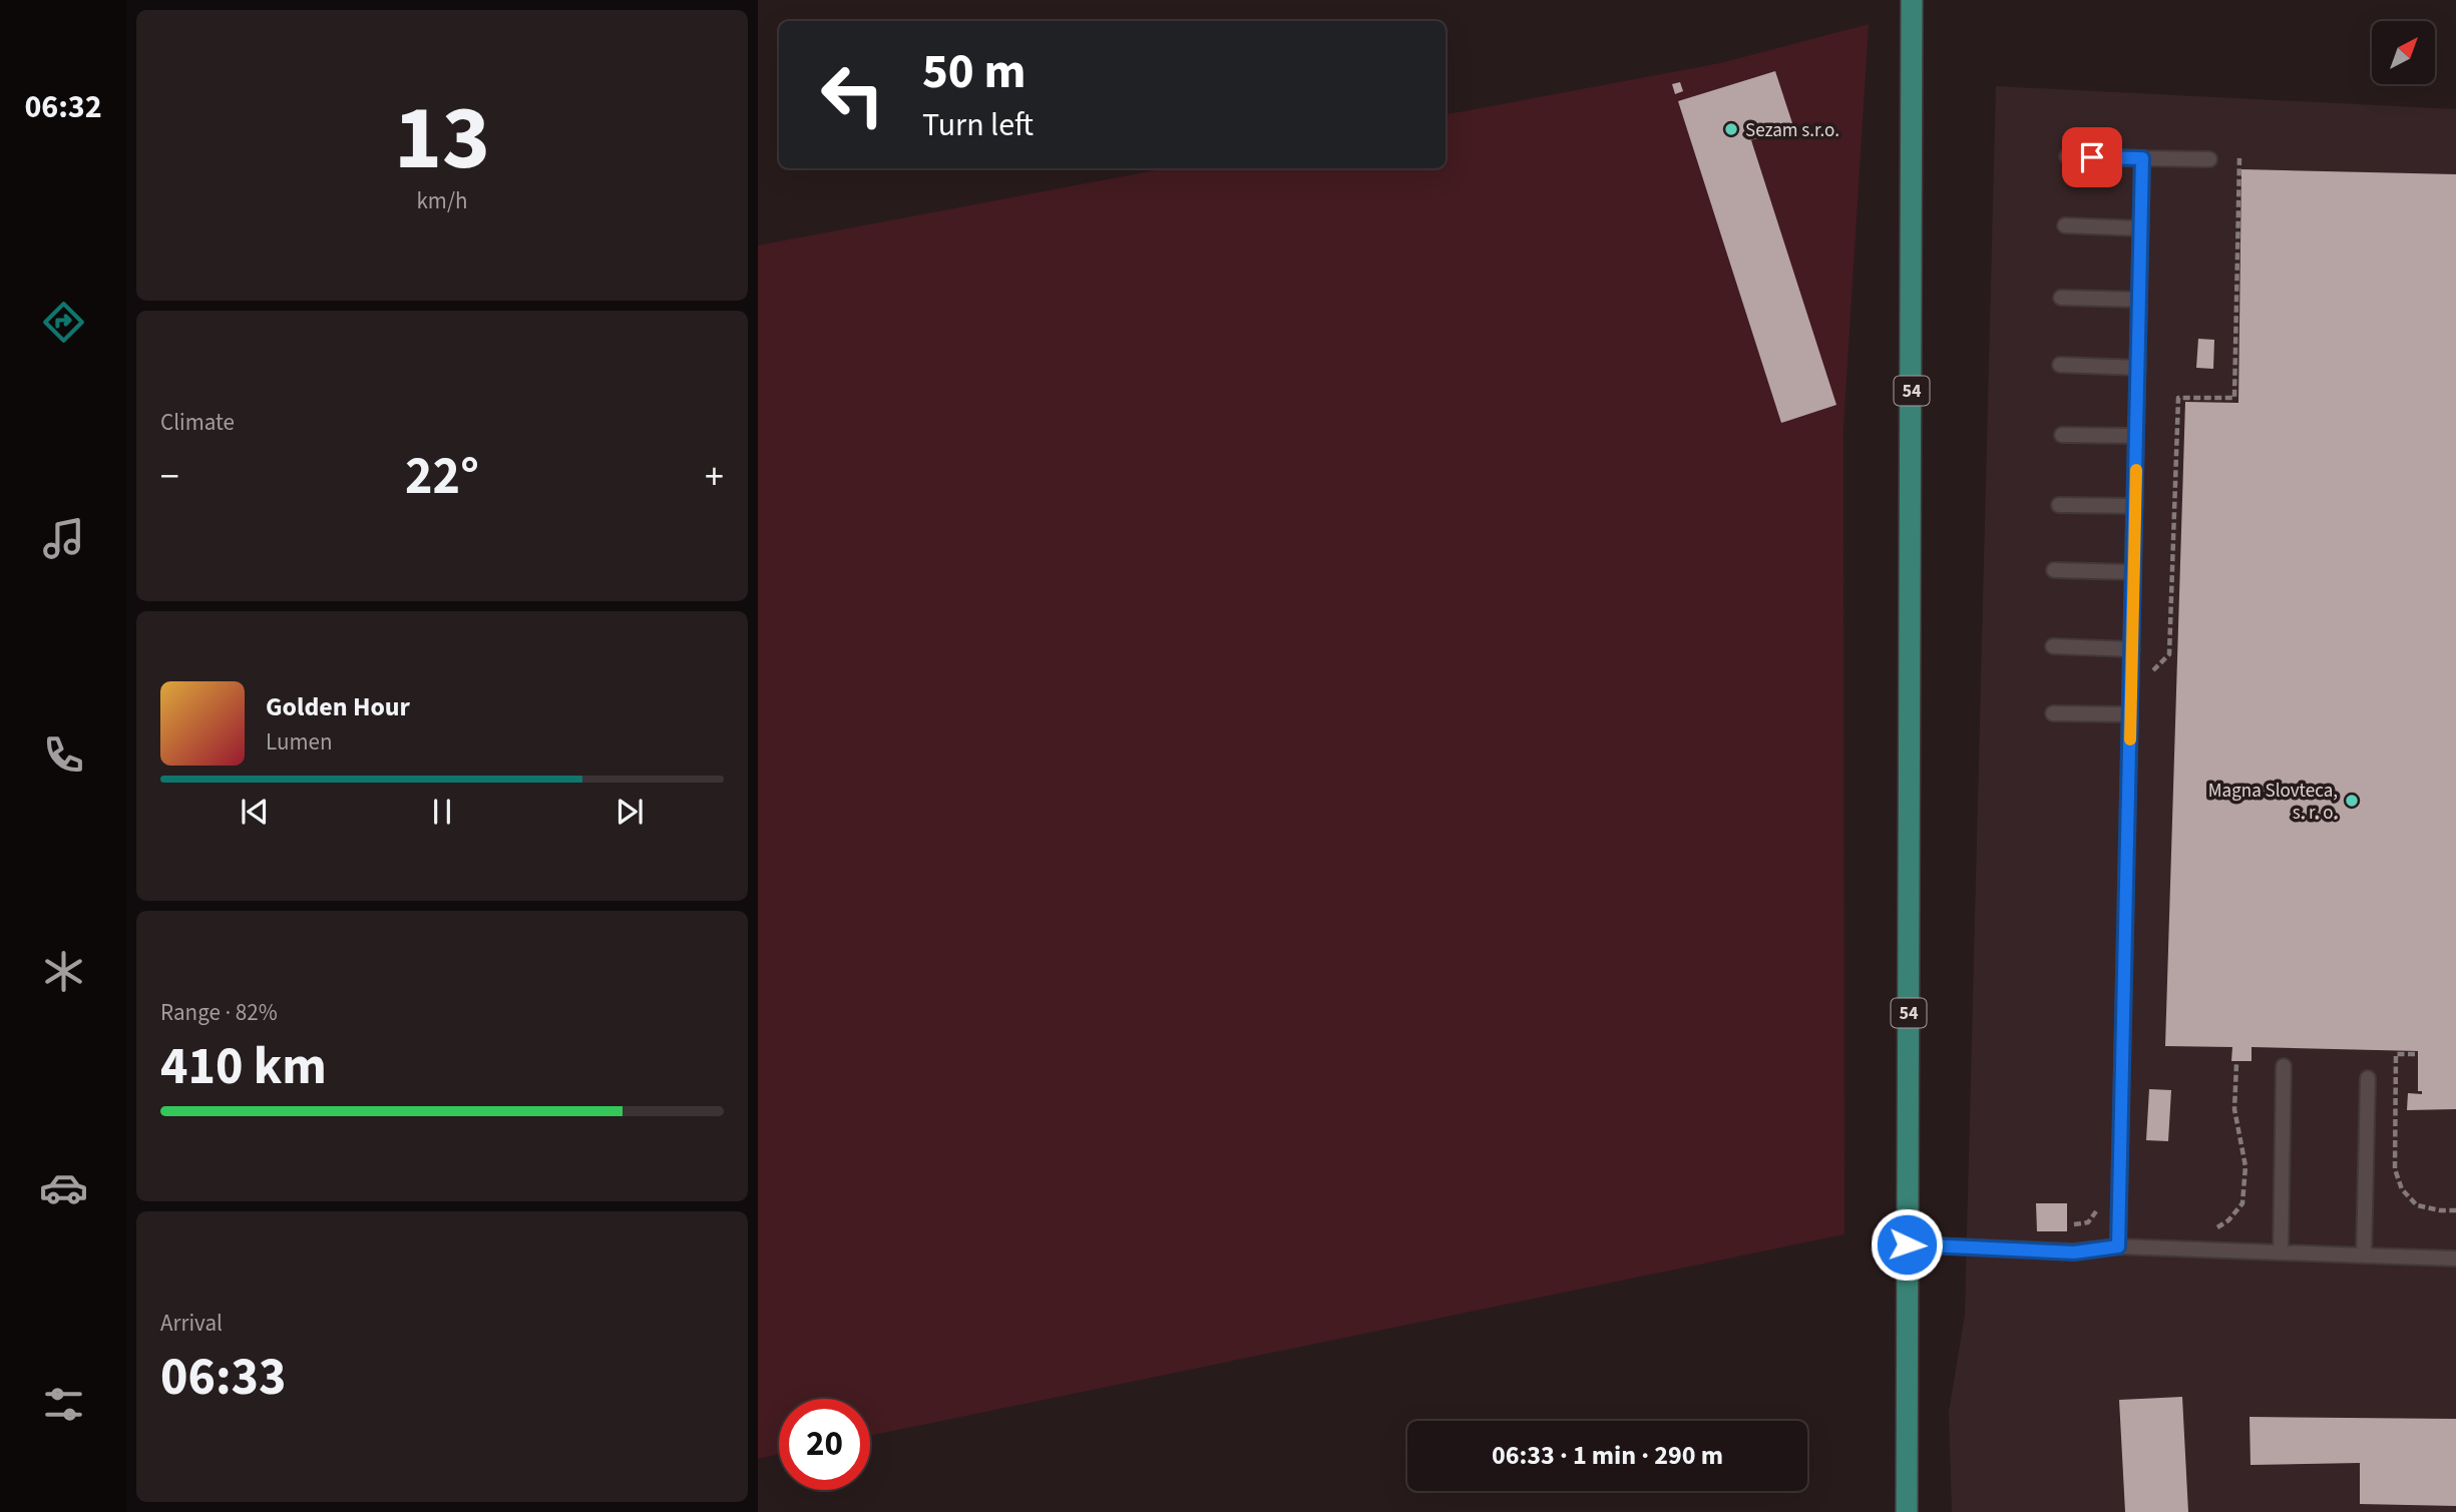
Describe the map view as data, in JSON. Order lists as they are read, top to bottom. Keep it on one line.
{"streets":{"main road":["54"]},"places":["Sezam s.r.o.","Magna Slovteca, s. r. o."],"north":"top right","page":{"tabs":"06:32","tile":[["13","km/h"],"Climate",["Range · 82%","410 km"],["Arrival","06:33"]],"turn":["50 m","Turn left"],"heat":["−","22°","+"],"song":["Golden Hour","Lumen"],"limit":"20","trip":"06:33 · 1 min · 290 m"}}
